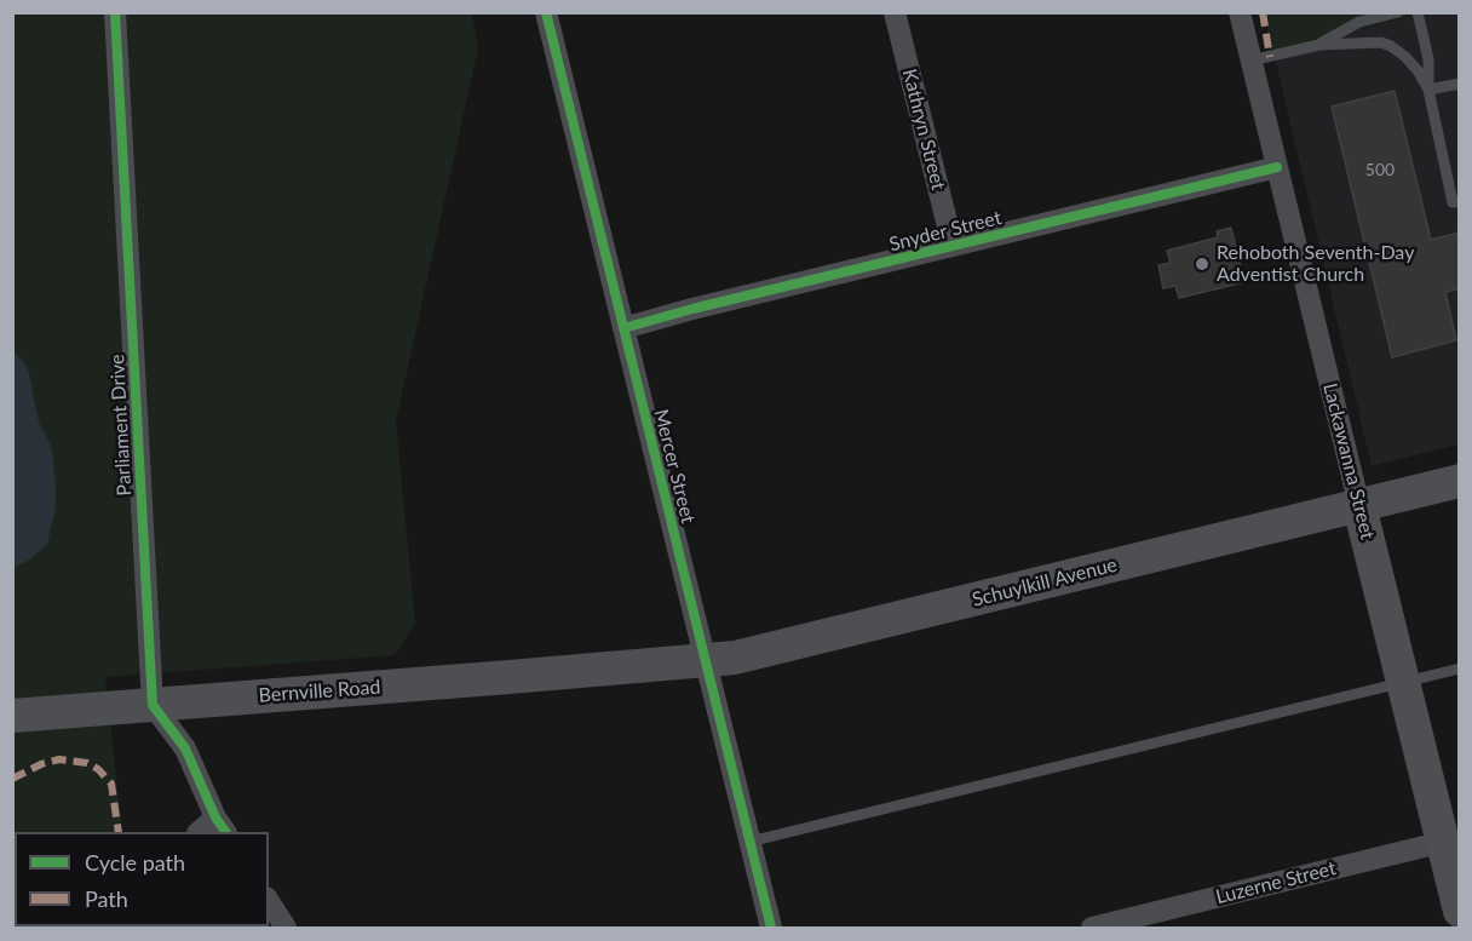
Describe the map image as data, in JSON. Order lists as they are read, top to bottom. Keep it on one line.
{"streets":{"main road":["Lackawanna Street","Schuylkill Avenue","Bernville Road"],"street":["Kathryn Street","Snyder Street","Parliament Drive","Mercer Street","Luzerne Street"]},"crossings":[["Kathryn Street","Snyder Street"],["Snyder Street","Lackawanna Street"],["Snyder Street","Mercer Street"],["Parliament Drive","Bernville Road"],["Lackawanna Street","Schuylkill Avenue"],["Lackawanna Street","Luzerne Street"],["Mercer Street","Schuylkill Avenue"],["Schuylkill Avenue","Bernville Road"]],"places":["Rehoboth Seventh-Day Adventist Church"],"house_numbers":["500"],"legend":["Cycle path","Path"]}
